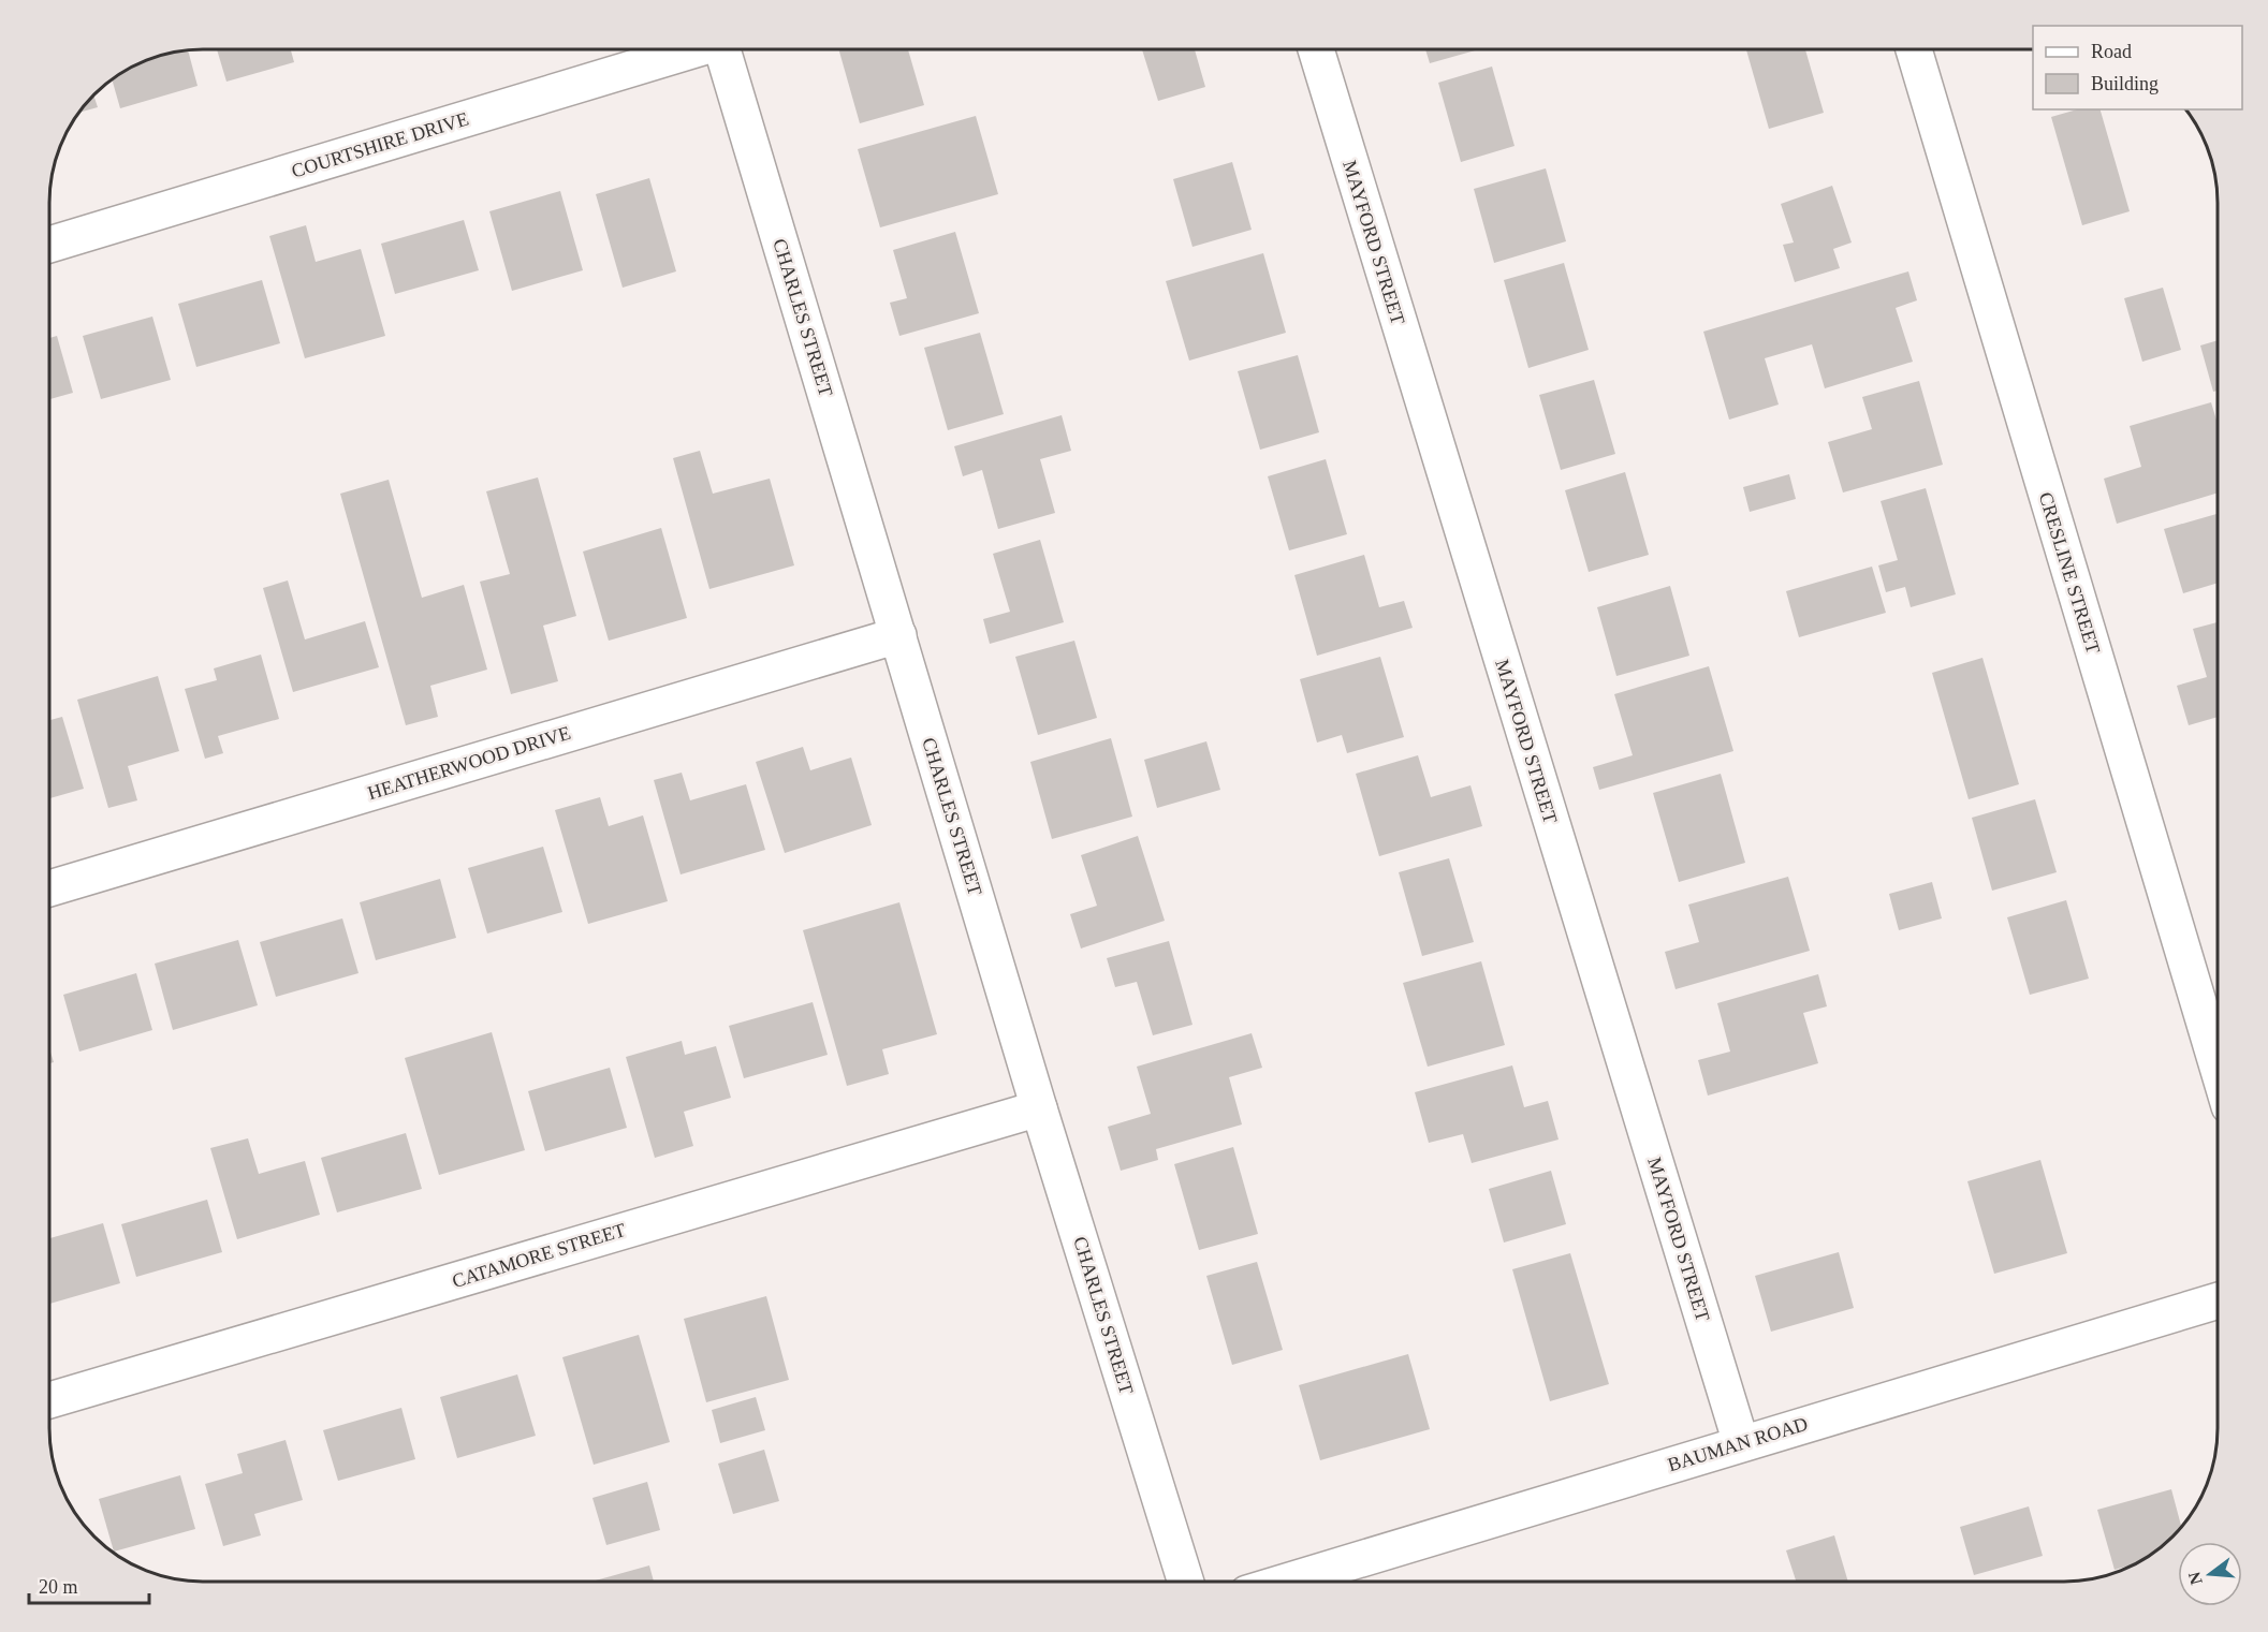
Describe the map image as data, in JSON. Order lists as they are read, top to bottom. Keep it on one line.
{"streets":{"street":["COURTSHIRE DRIVE","MAYFORD STREET","CHARLES STREET","CRESLINE STREET","HEATHERWOOD DRIVE","CATAMORE STREET","BAUMAN ROAD"]},"crossings":[["MAYFORD STREET","BAUMAN ROAD"],["CHARLES STREET","HEATHERWOOD DRIVE"],["CHARLES STREET","CATAMORE STREET"]],"legend":["Road","Building"],"scale_bar":"20 m","north":"left"}
